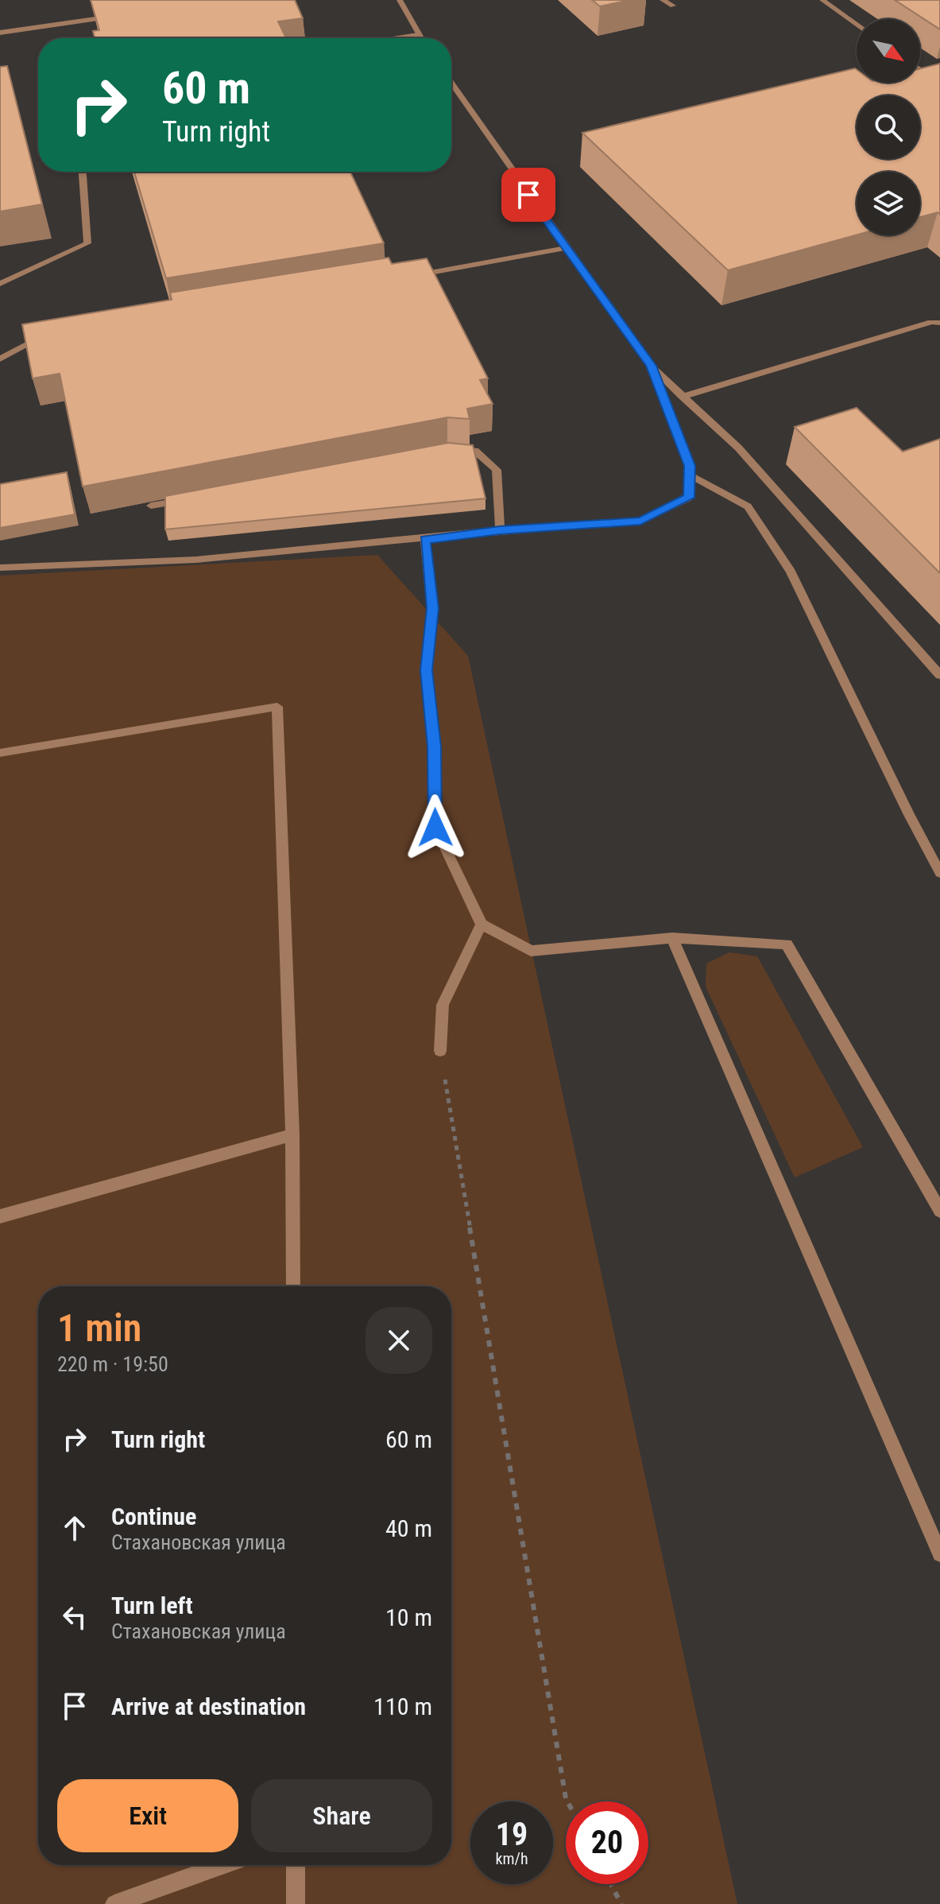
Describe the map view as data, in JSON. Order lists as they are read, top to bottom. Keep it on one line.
{"north":"bottom right","page":{"turn":["60 m","Turn right"],"heading":["1 min","220 m · 19:50"],"list":[{"name":"Turn right","value":"60 m"},{"name":"Continue","note":"Стахановская улица","value":"40 m"},{"name":"Turn left","note":"Стахановская улица","value":"10 m"},{"name":"Arrive at destination","value":"110 m"}],"buttons":["Exit","Share"],"speed":"19 km/h","limit":"20"}}
